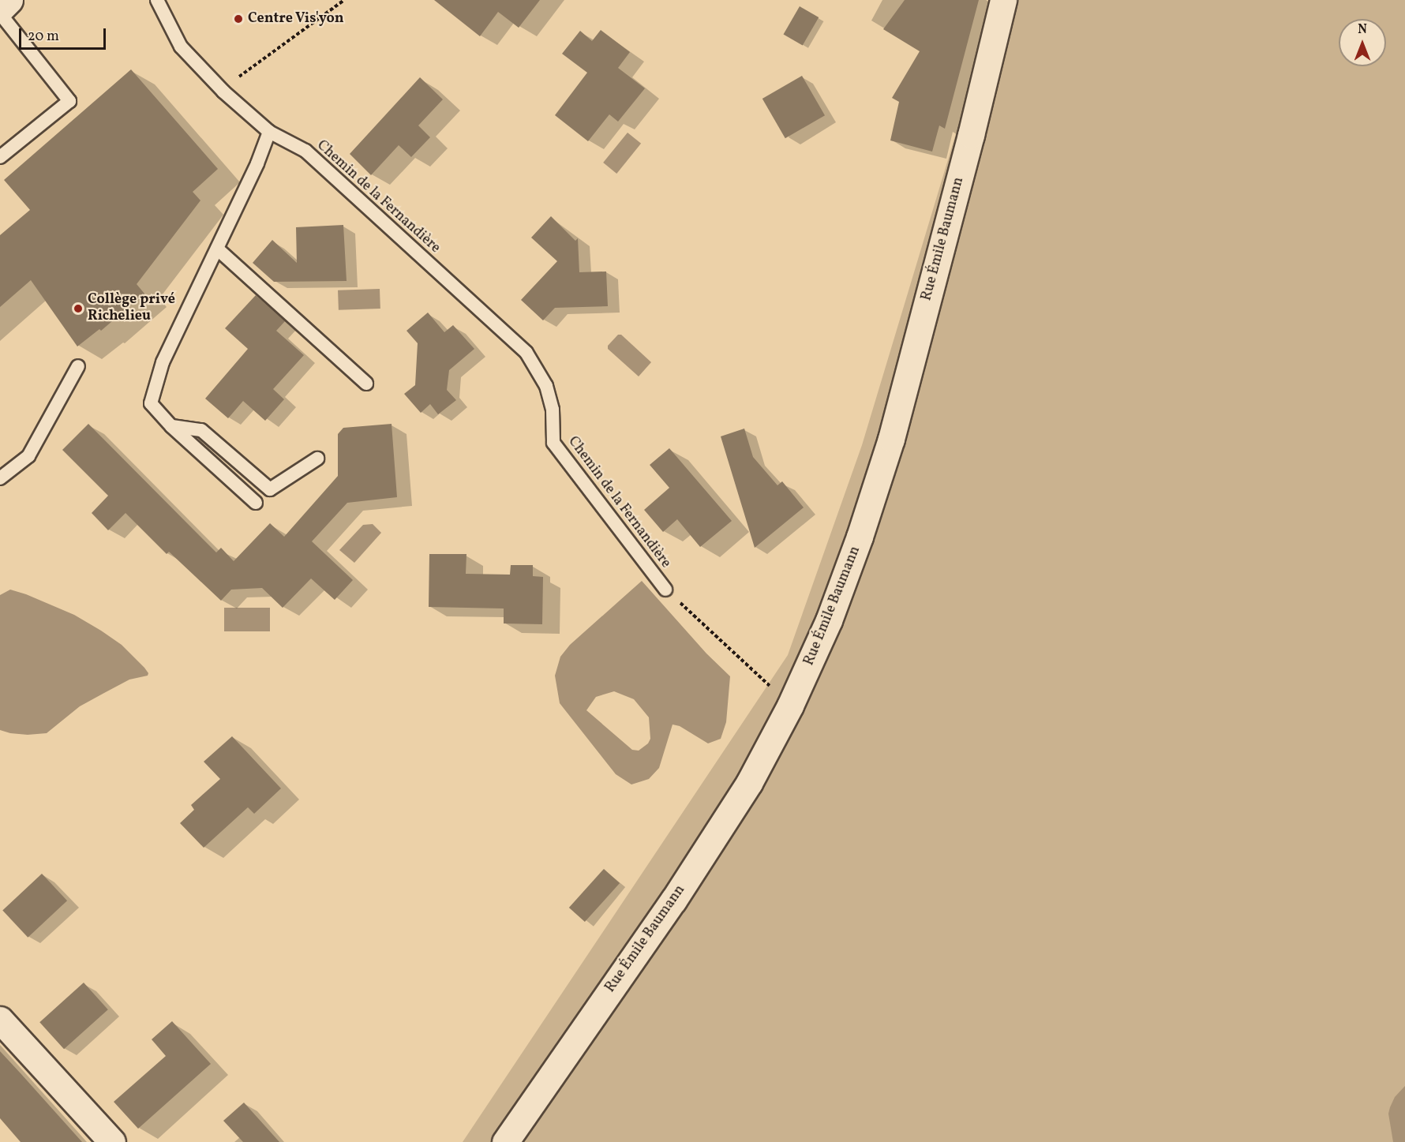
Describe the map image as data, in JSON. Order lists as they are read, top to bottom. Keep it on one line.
{"streets":{"street":["Rue Émile Baumann"],"lane":["Chemin de la Fernandière"]},"crossings":[["Chemin de la Fernandière","Rue Émile Baumann"]],"places":["Centre Vis'yon","Collège privé Richelieu"],"scale_bar":"20 m","north":"top"}
